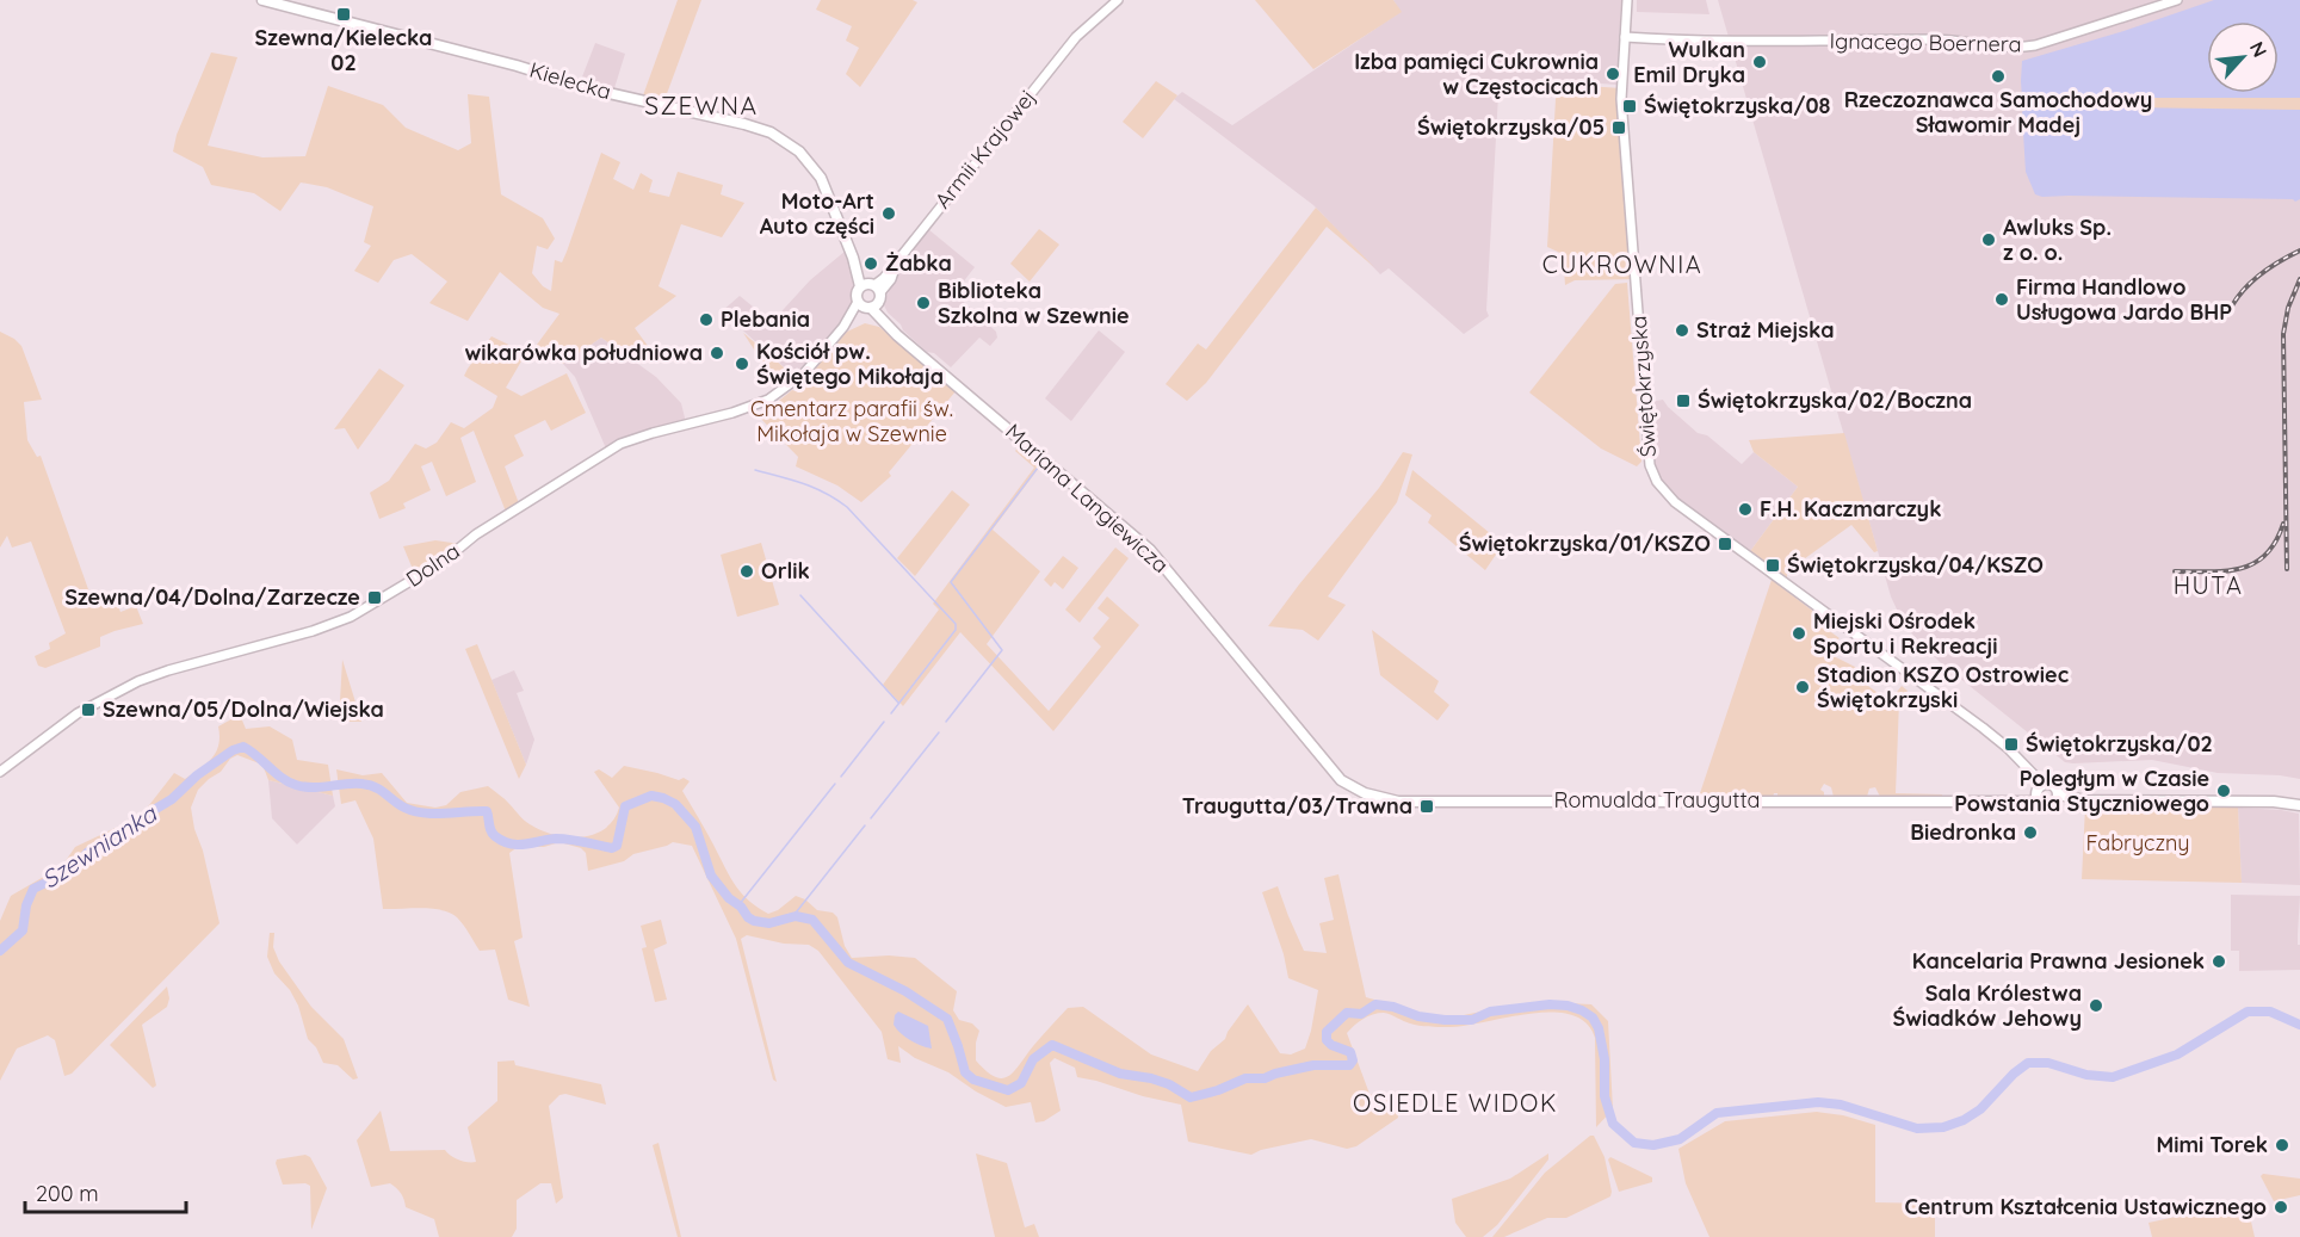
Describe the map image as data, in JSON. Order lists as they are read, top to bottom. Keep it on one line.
{"streets":{"main road":["Kielecka","Mariana Langiewicza","Romualda Traugutta"],"street":["Ignacego Boernera","Armii Krajowej","Świętokrzyska","Dolna"]},"crossings":[["Ignacego Boernera","Świętokrzyska"],["Kielecka","Armii Krajowej"],["Świętokrzyska","Romualda Traugutta"],["Mariana Langiewicza","Dolna"],["Mariana Langiewicza","Romualda Traugutta"]],"districts":["SZEWNA","CUKROWNIA","HUTA","OSIEDLE WIDOK"],"water":["Szewnianka"],"parks":["Cmentarz parafii św. Mikołaja w Szewnie","Fabryczny"],"places":{"transit":["Szewna/Kielecka 02","Świętokrzyska/08","Świętokrzyska/05","Świętokrzyska/02/Boczna","Świętokrzyska/01/KSZO","Świętokrzyska/04/KSZO","Szewna/04/Dolna/Zarzecze","Szewna/05/Dolna/Wiejska","Świętokrzyska/02","Traugutta/03/Trawna"],"other":["Wulkan Emil Dryka","Izba pamięci Cukrownia w Częstocicach","Rzeczoznawca Samochodowy Sławomir Madej","Moto-Art Auto części","Awluks Sp. z o. o.","Żabka","Firma Handlowo Usługowa Jardo BHP","Biblioteka Szkolna w Szewnie","Plebania","Straż Miejska","wikarówka południowa","Kościół pw. Świętego Mikołaja","F.H. Kaczmarczyk","Orlik","Miejski Ośrodek Sportu i Rekreacji","Stadion KSZO Ostrowiec Świętokrzyski","Poległym w Czasie Powstania Styczniowego","Biedronka","Kancelaria Prawna Jesionek","Sala Królestwa Świadków Jehowy","Mimi Torek","Centrum Kształcenia Ustawicznego"]},"scale_bar":"200 m","north":"top right"}
